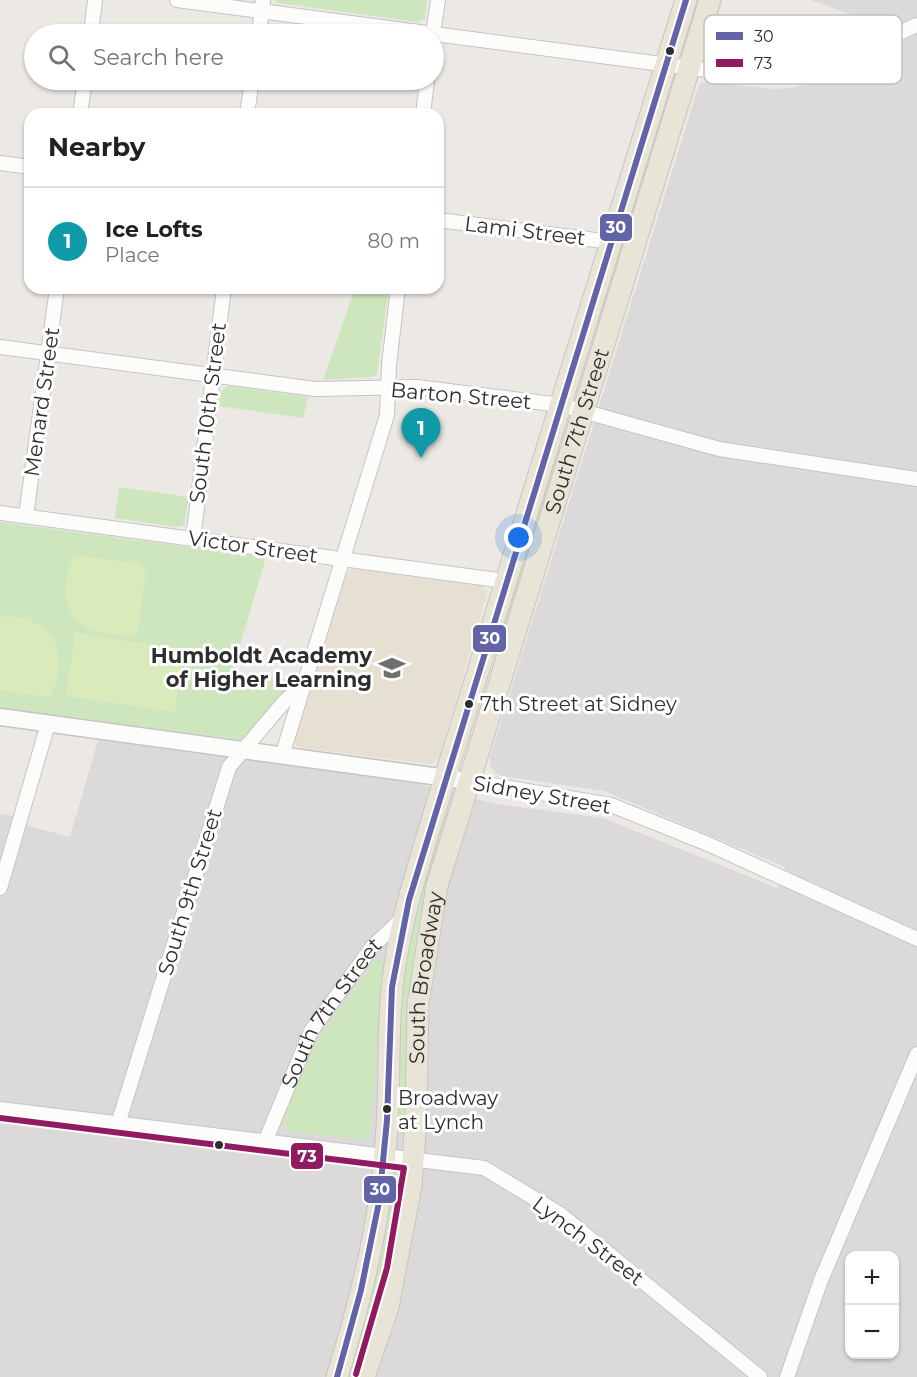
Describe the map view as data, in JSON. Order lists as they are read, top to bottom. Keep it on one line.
{"streets":{"main road":["South 7th Street","South Broadway"],"street":["Lami Street","Barton Street","Menard Street","South 10th Street","Victor Street","Sidney Street","South 9th Street","Lynch Street"]},"crossings":[["Lami Street","South 7th Street"],["Barton Street","Menard Street"],["Barton Street","South 10th Street"],["Barton Street","South 7th Street"],["Menard Street","Victor Street"],["South 10th Street","Victor Street"],["South 7th Street","Victor Street"],["South 7th Street","Sidney Street"],["South 7th Street","South Broadway"],["South 7th Street","Lynch Street"],["Sidney Street","South 9th Street"],["South 9th Street","Lynch Street"],["South Broadway","Lynch Street"]],"places":{"school or university":["Humboldt Academy of Higher Learning"],"other":["7th Street at Sidney","Broadway at Lynch"]},"lines":["transit line 30","transit line 73"],"legend":["30","73"],"page":{"search":"Search here","heading":"Nearby","list":[{"mark":"1","name":"Ice Lofts","note":"Place","value":"80 m"}],"pins":"1","map_buttons":["+","−"]}}
